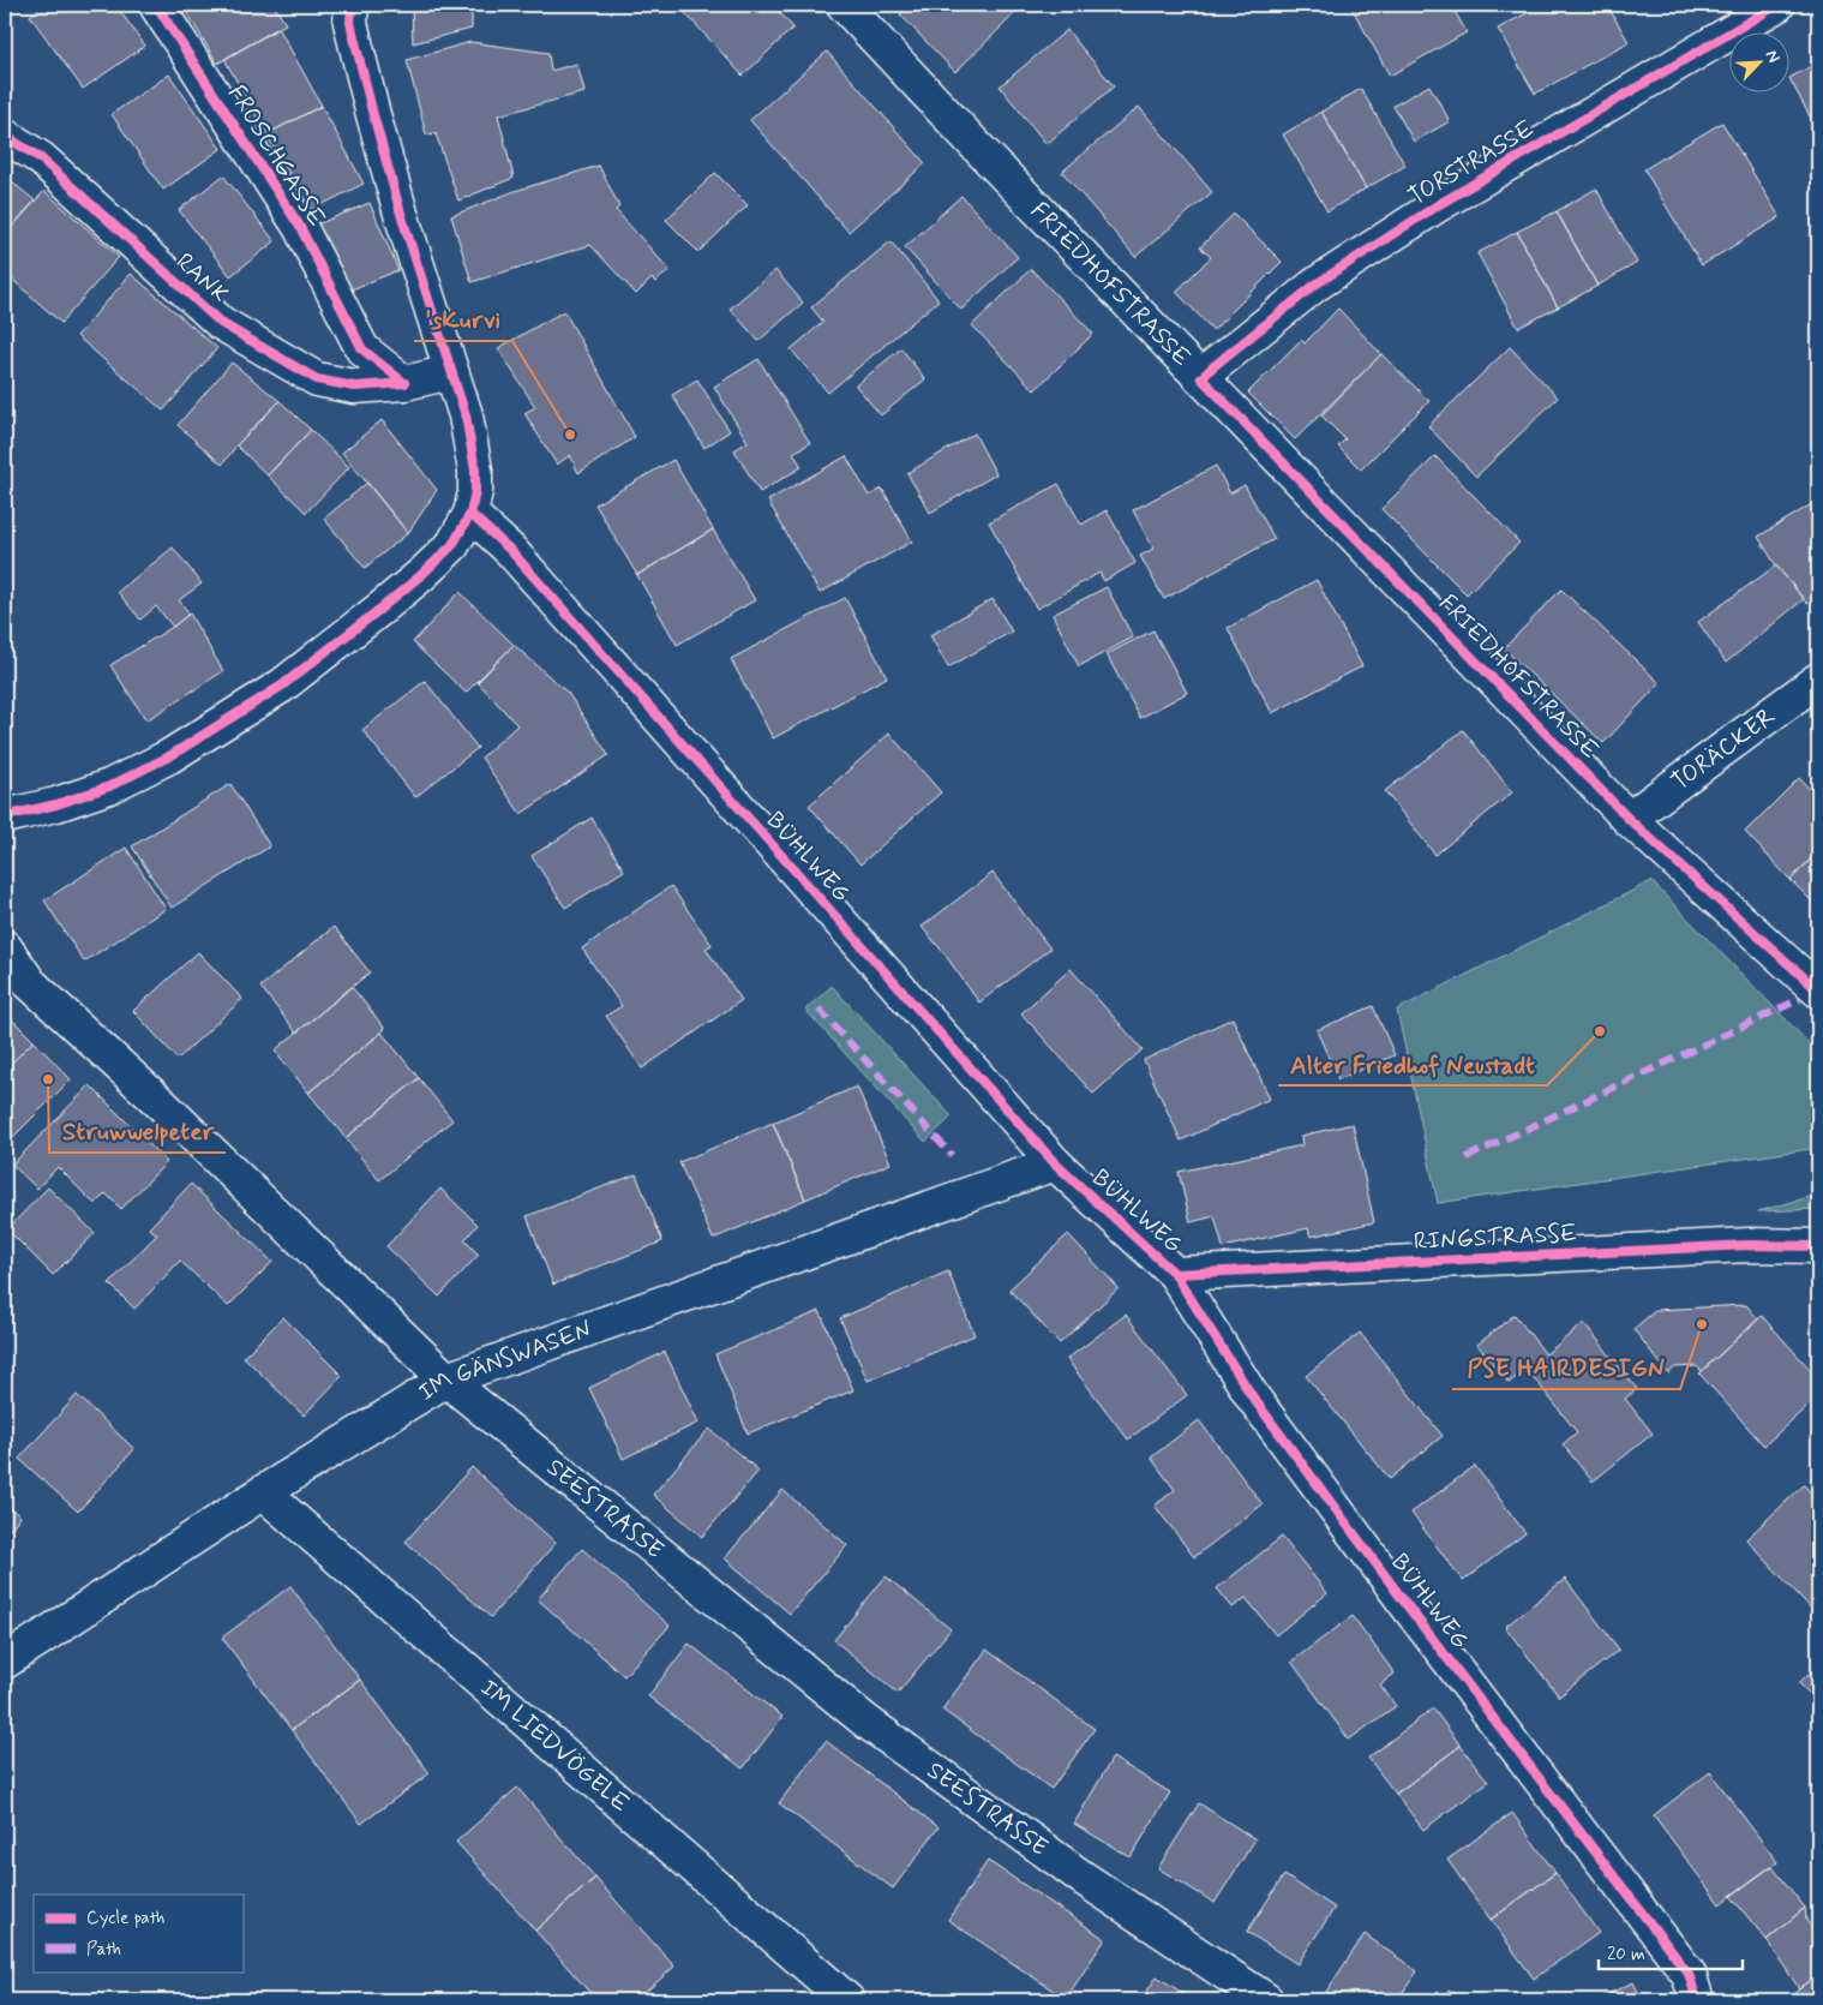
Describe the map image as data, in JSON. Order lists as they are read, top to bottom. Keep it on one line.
{"streets":{"street":["FROSCHGASSE","TORSTRASSE","RANK","FRIEDHOFSTRASSE","TORÄCKER","BÜHLWEG","RINGSTRASSE","IM GÄNSWASEN","SEESTRASSE","IM LIEDVÖGELE"]},"crossings":[["FROSCHGASSE","RANK"],["TORSTRASSE","FRIEDHOFSTRASSE"],["FRIEDHOFSTRASSE","TORÄCKER"],["BÜHLWEG","RINGSTRASSE"],["BÜHLWEG","IM GÄNSWASEN"],["IM GÄNSWASEN","SEESTRASSE"],["IM GÄNSWASEN","IM LIEDVÖGELE"]],"places":["'sKurvi","Alter Friedhof Neustadt","Struwwelpeter","PSE HAIRDESIGN"],"legend":["Cycle path","Path"],"scale_bar":"20 m","north":"top right"}
